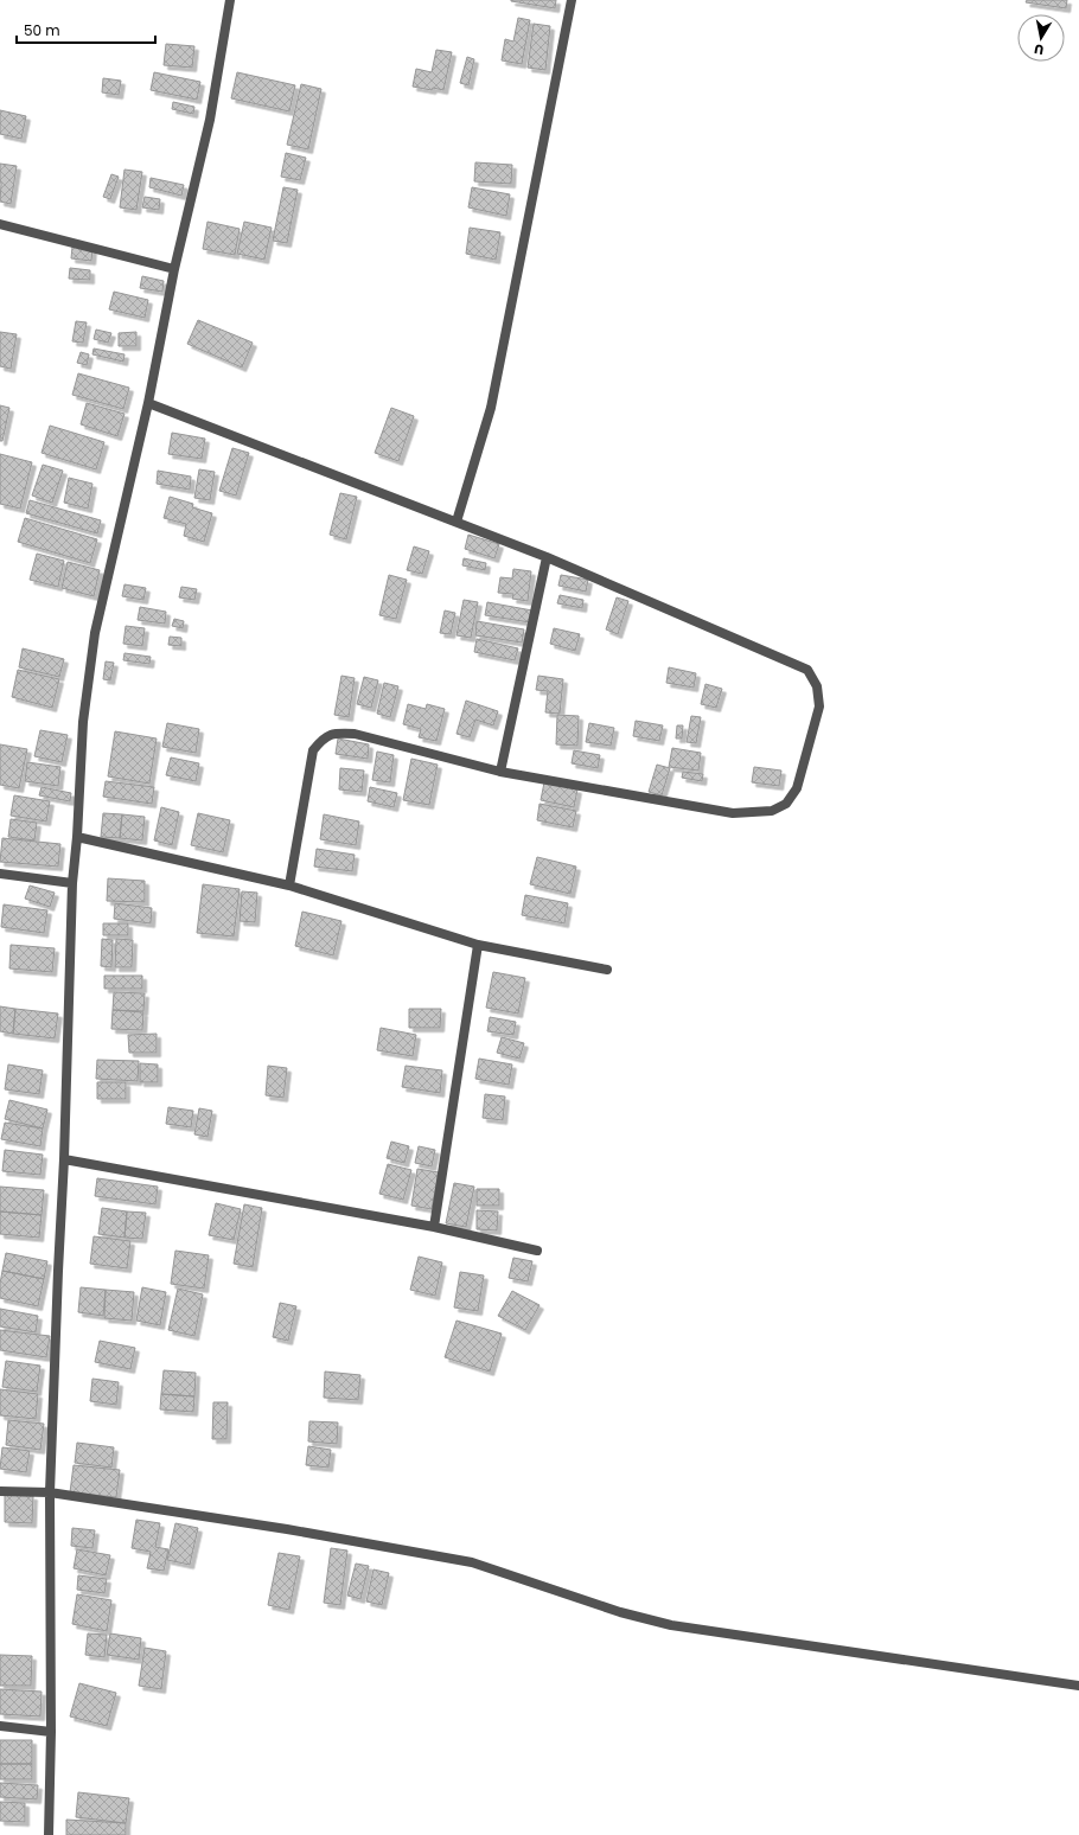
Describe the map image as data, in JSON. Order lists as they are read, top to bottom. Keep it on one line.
{"scale_bar":"50 m","north":"bottom"}
